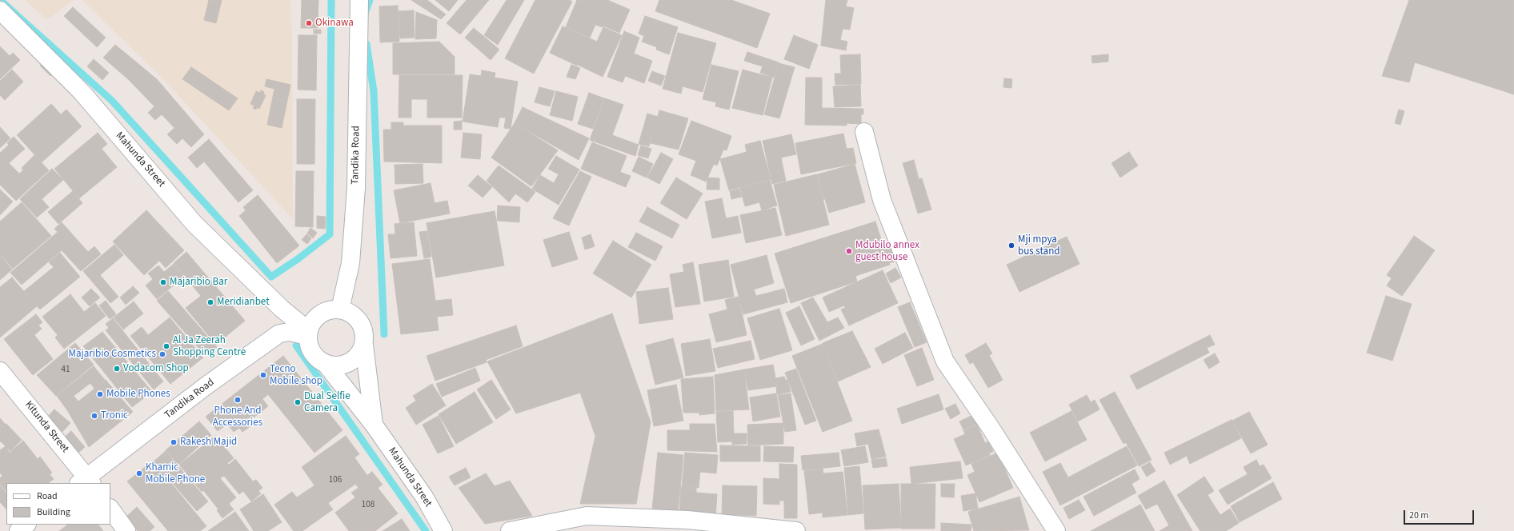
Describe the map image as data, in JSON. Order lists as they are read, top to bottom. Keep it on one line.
{"streets":{"street":["Tandika Road","Mahunda Street","Kitunda Street"]},"crossings":[["Tandika Road","Mahunda Street"],["Tandika Road","Kitunda Street"]],"places":["Okinawa","Mji mpya bus stand","Mdubilo annex guest house","Majaribio Bar","Meridianbet","Al Ja Zeerah Shopping Centre","Majaribio Cosmetics","Vodacom Shop","Tecno Mobile shop","Mobile Phones","Phone And Accessories","Dual Selfie Camera","Tronic","Rakesh Majid","Khamic Mobile Phone"],"house_numbers":["41","106","108"],"legend":["Road","Building"],"scale_bar":"20 m"}
